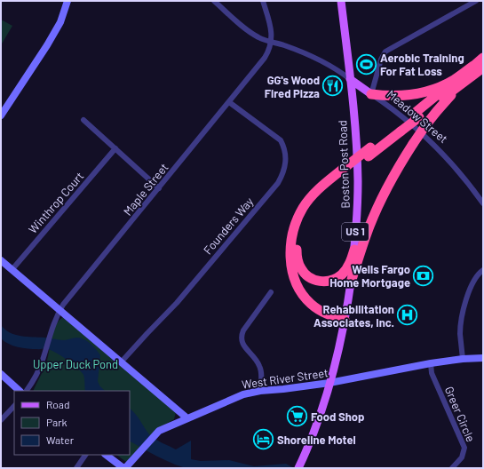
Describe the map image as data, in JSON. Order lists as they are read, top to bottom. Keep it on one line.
{"streets":{"main road":["Meadow Street","Boston Post Road","US 1"],"street":["Maple Street","Winthrop Court","Founders Way","West River Street","Greer Circle"]},"crossings":[["Meadow Street","Boston Post Road"],["Meadow Street","Maple Street"],["Boston Post Road","West River Street"],["Maple Street","Founders Way"],["West River Street","Greer Circle"]],"parks":["Upper Duck Pond"],"places":{"sports":["Aerobic Training For Fat Loss"],"restaurant":["GG's Wood Fired Pizza"],"bank":["Wells Fargo Home Mortgage"],"hospital":["Rehabilitation Associates, Inc."],"supermarket":["Food Shop"],"hotel":["Shoreline Motel"]},"legend":["Road","Park","Water"]}
